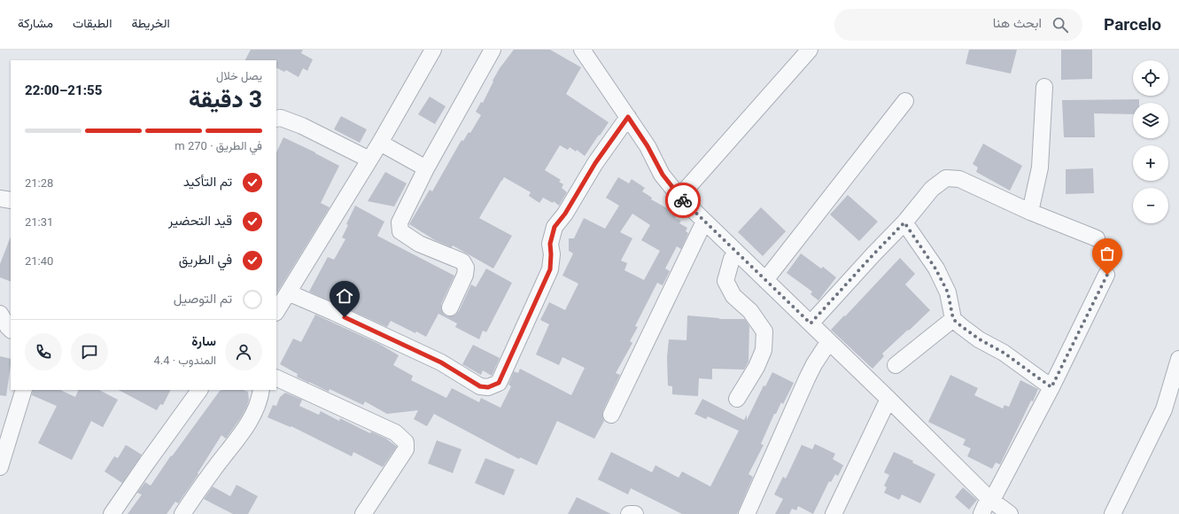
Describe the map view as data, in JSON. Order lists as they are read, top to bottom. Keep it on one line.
{"page":{"header":"Parcelo","search":"ابحث هنا","nav":["الخريطة","الطبقات","مشاركة"],"map_buttons":["+","−"],"heading":["3 دقيقة","يصل خلال","21:55–22:00"],"panel":["سارة","المندوب · 4.4"],"bar":"في الطريق · 270 m","list":[["تم التأكيد","21:28"],["قيد التحضير","21:31"],["في الطريق","21:40"],"تم التوصيل"]}}
